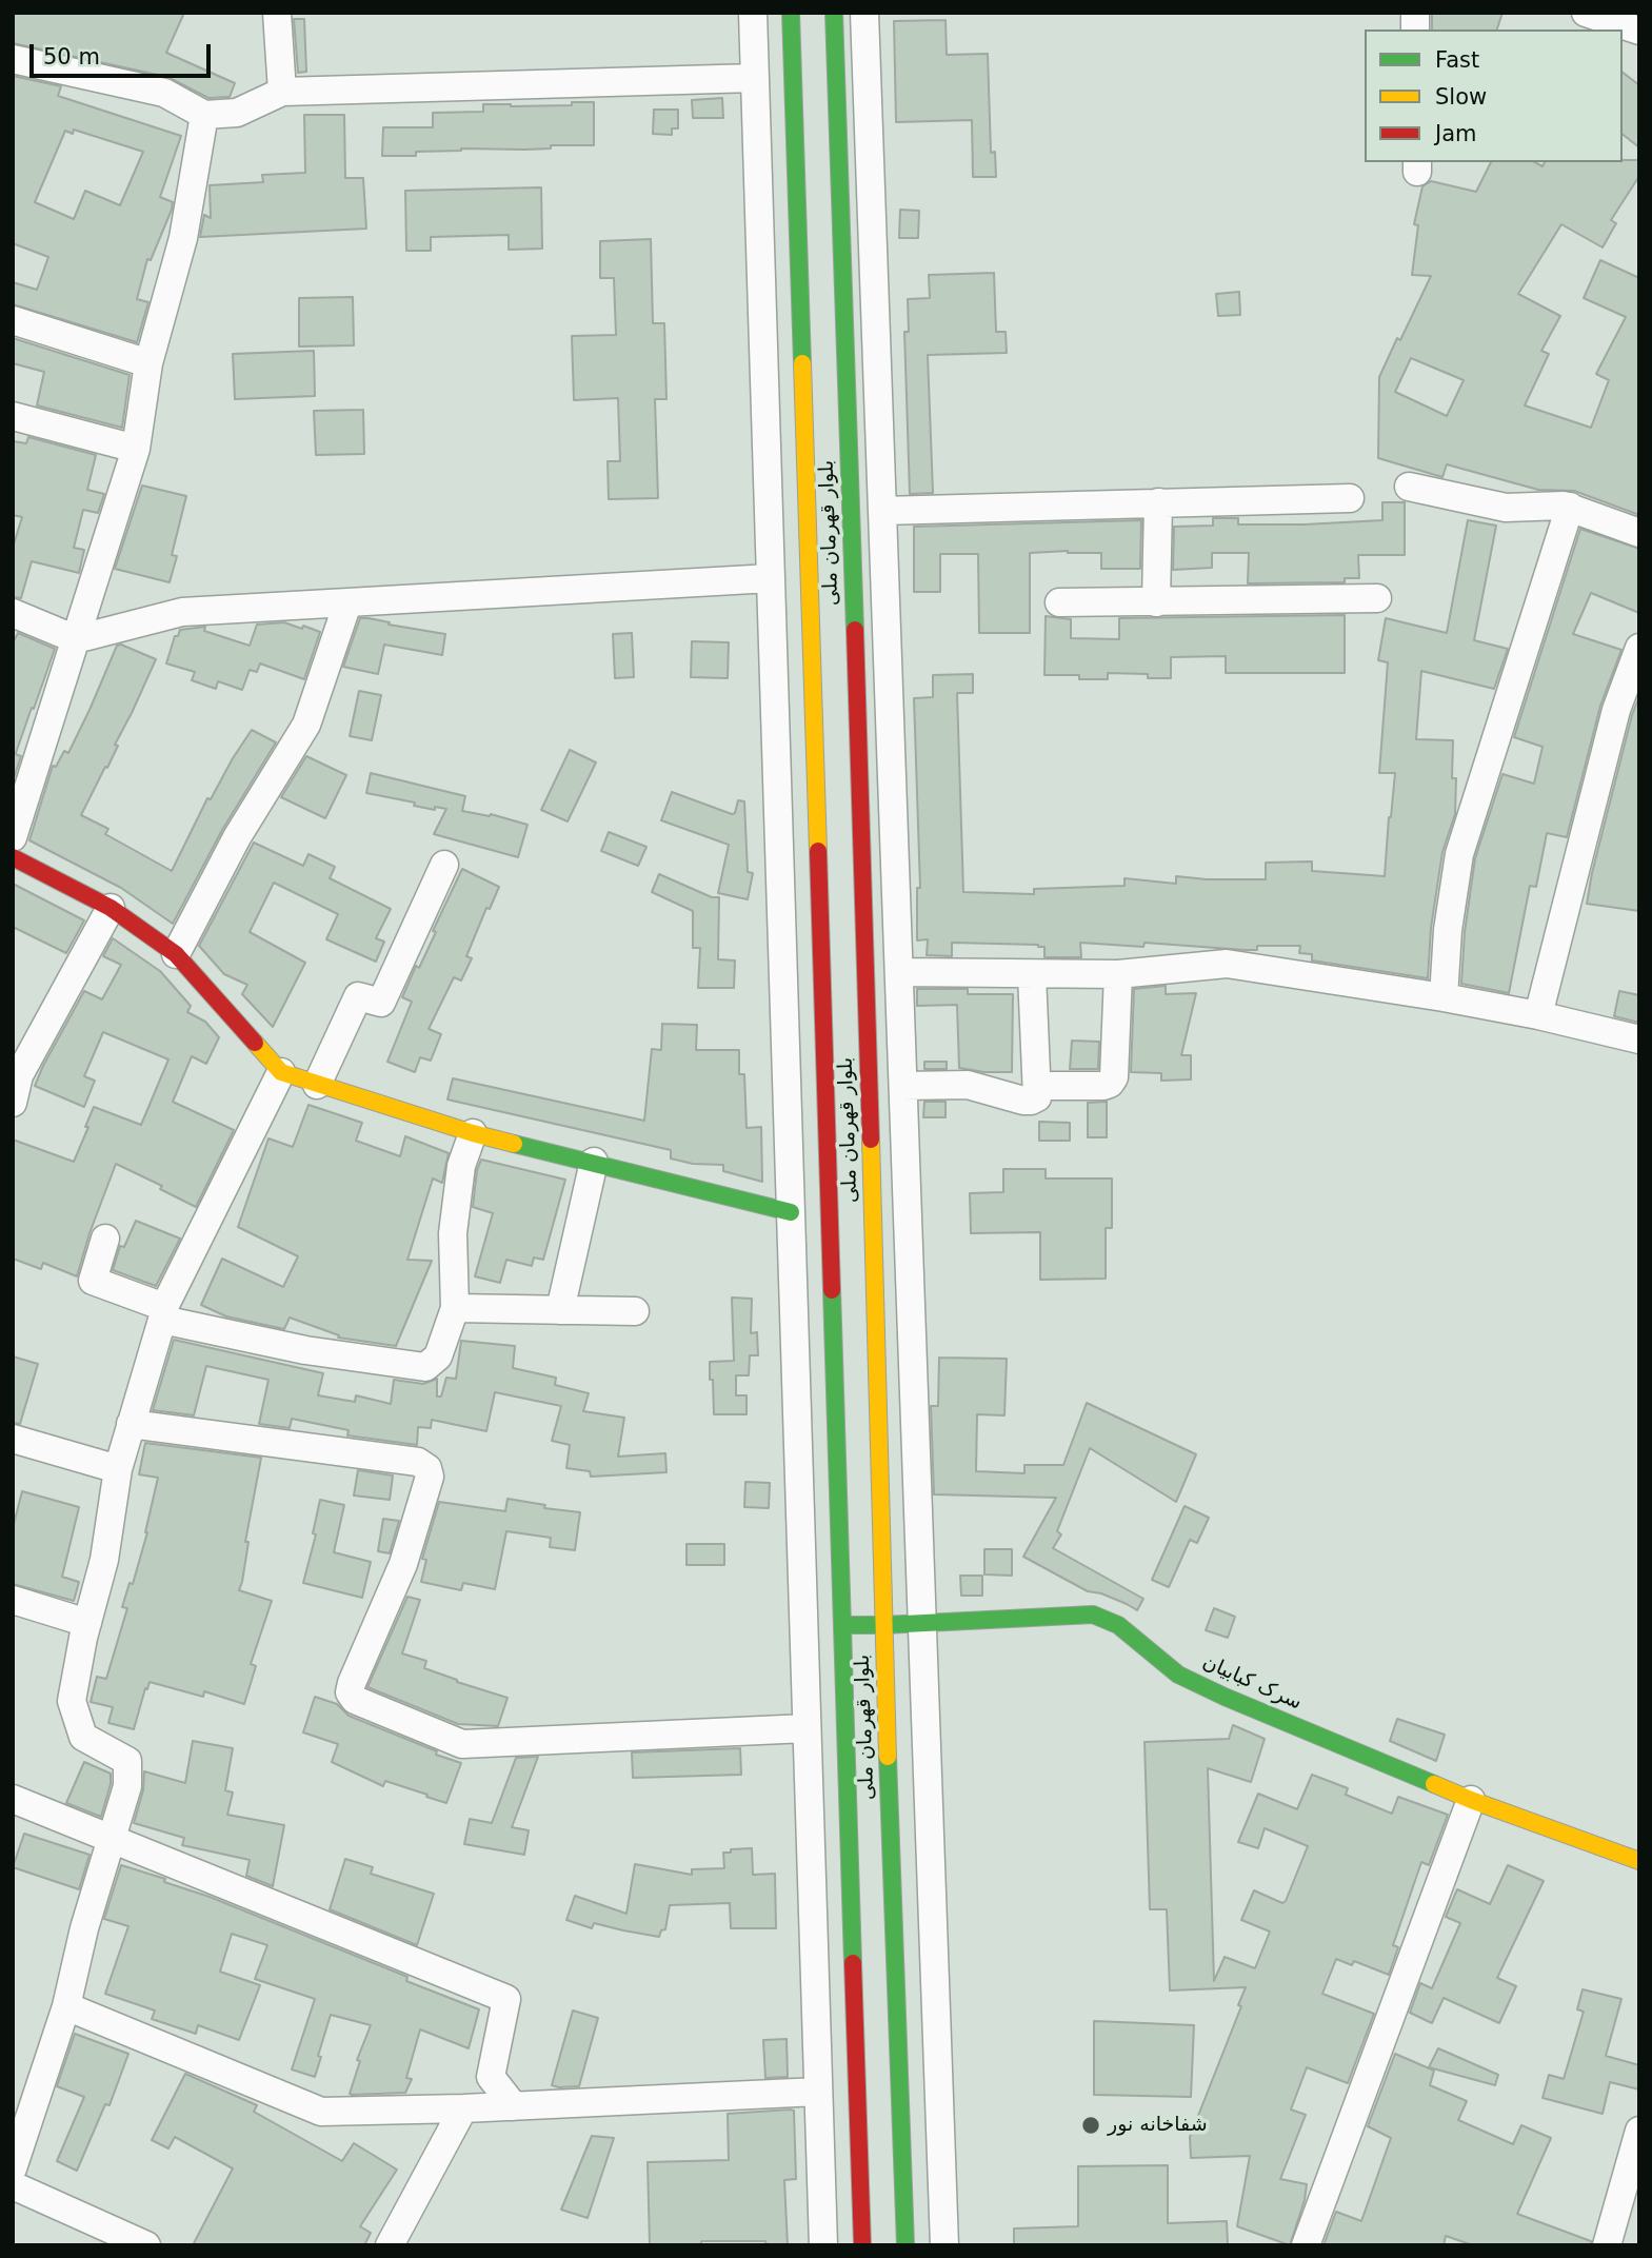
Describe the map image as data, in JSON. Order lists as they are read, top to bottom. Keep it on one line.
{"streets":{"main road":["بلوار قهرمان ملی","سرک کبابیان"]},"crossings":[["بلوار قهرمان ملی","سرک کبابیان"]],"places":["شفاخانه نور"],"legend":["Fast","Slow","Jam"],"scale_bar":"50 m"}
